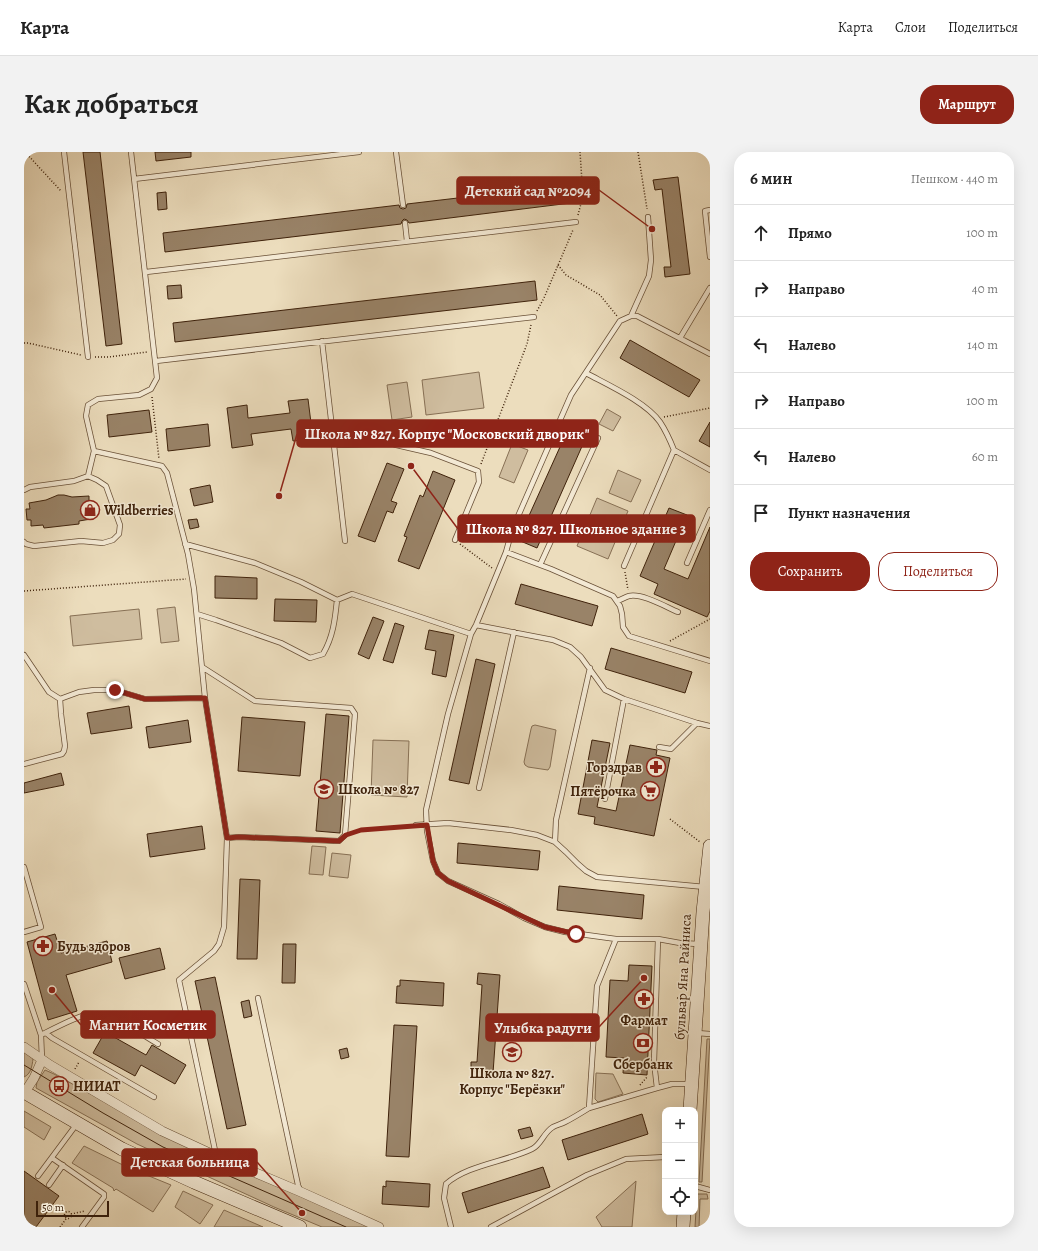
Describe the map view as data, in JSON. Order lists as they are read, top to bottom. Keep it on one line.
{"streets":{"main road":["бульвар Яна Райниса"]},"places":{"other":["Детский сад №2094","Школа № 827. Школьное здание 3","Школа № 827. Корпус \"Московский дворик\"","Улыбка радуги","Магнит Косметик","Детская больница"],"shop":["Wildberries"],"pharmacy":["Горздрав","Будь здоров","Фармат"],"school or university":["Школа № 827","Школа № 827. Корпус \"Берёзки\""],"supermarket":["Пятёрочка"],"bank":["Сбербанк"],"bus stop":["НИИАТ"]},"scale_bar":"50 m","page":{"header":"Карта","nav":["Карта","Слои","Поделиться"],"title":"Как добраться","buttons":["Маршрут",["Сохранить","Поделиться"]],"heading":["6 мин","Пешком · 440 m"],"list":[["Прямо","100 m"],["Направо","40 m"],["Налево","140 m"],["Направо","100 m"],["Налево","60 m"],"Пункт назначения"],"map_buttons":["+","−"],"scale":"50 m"}}
